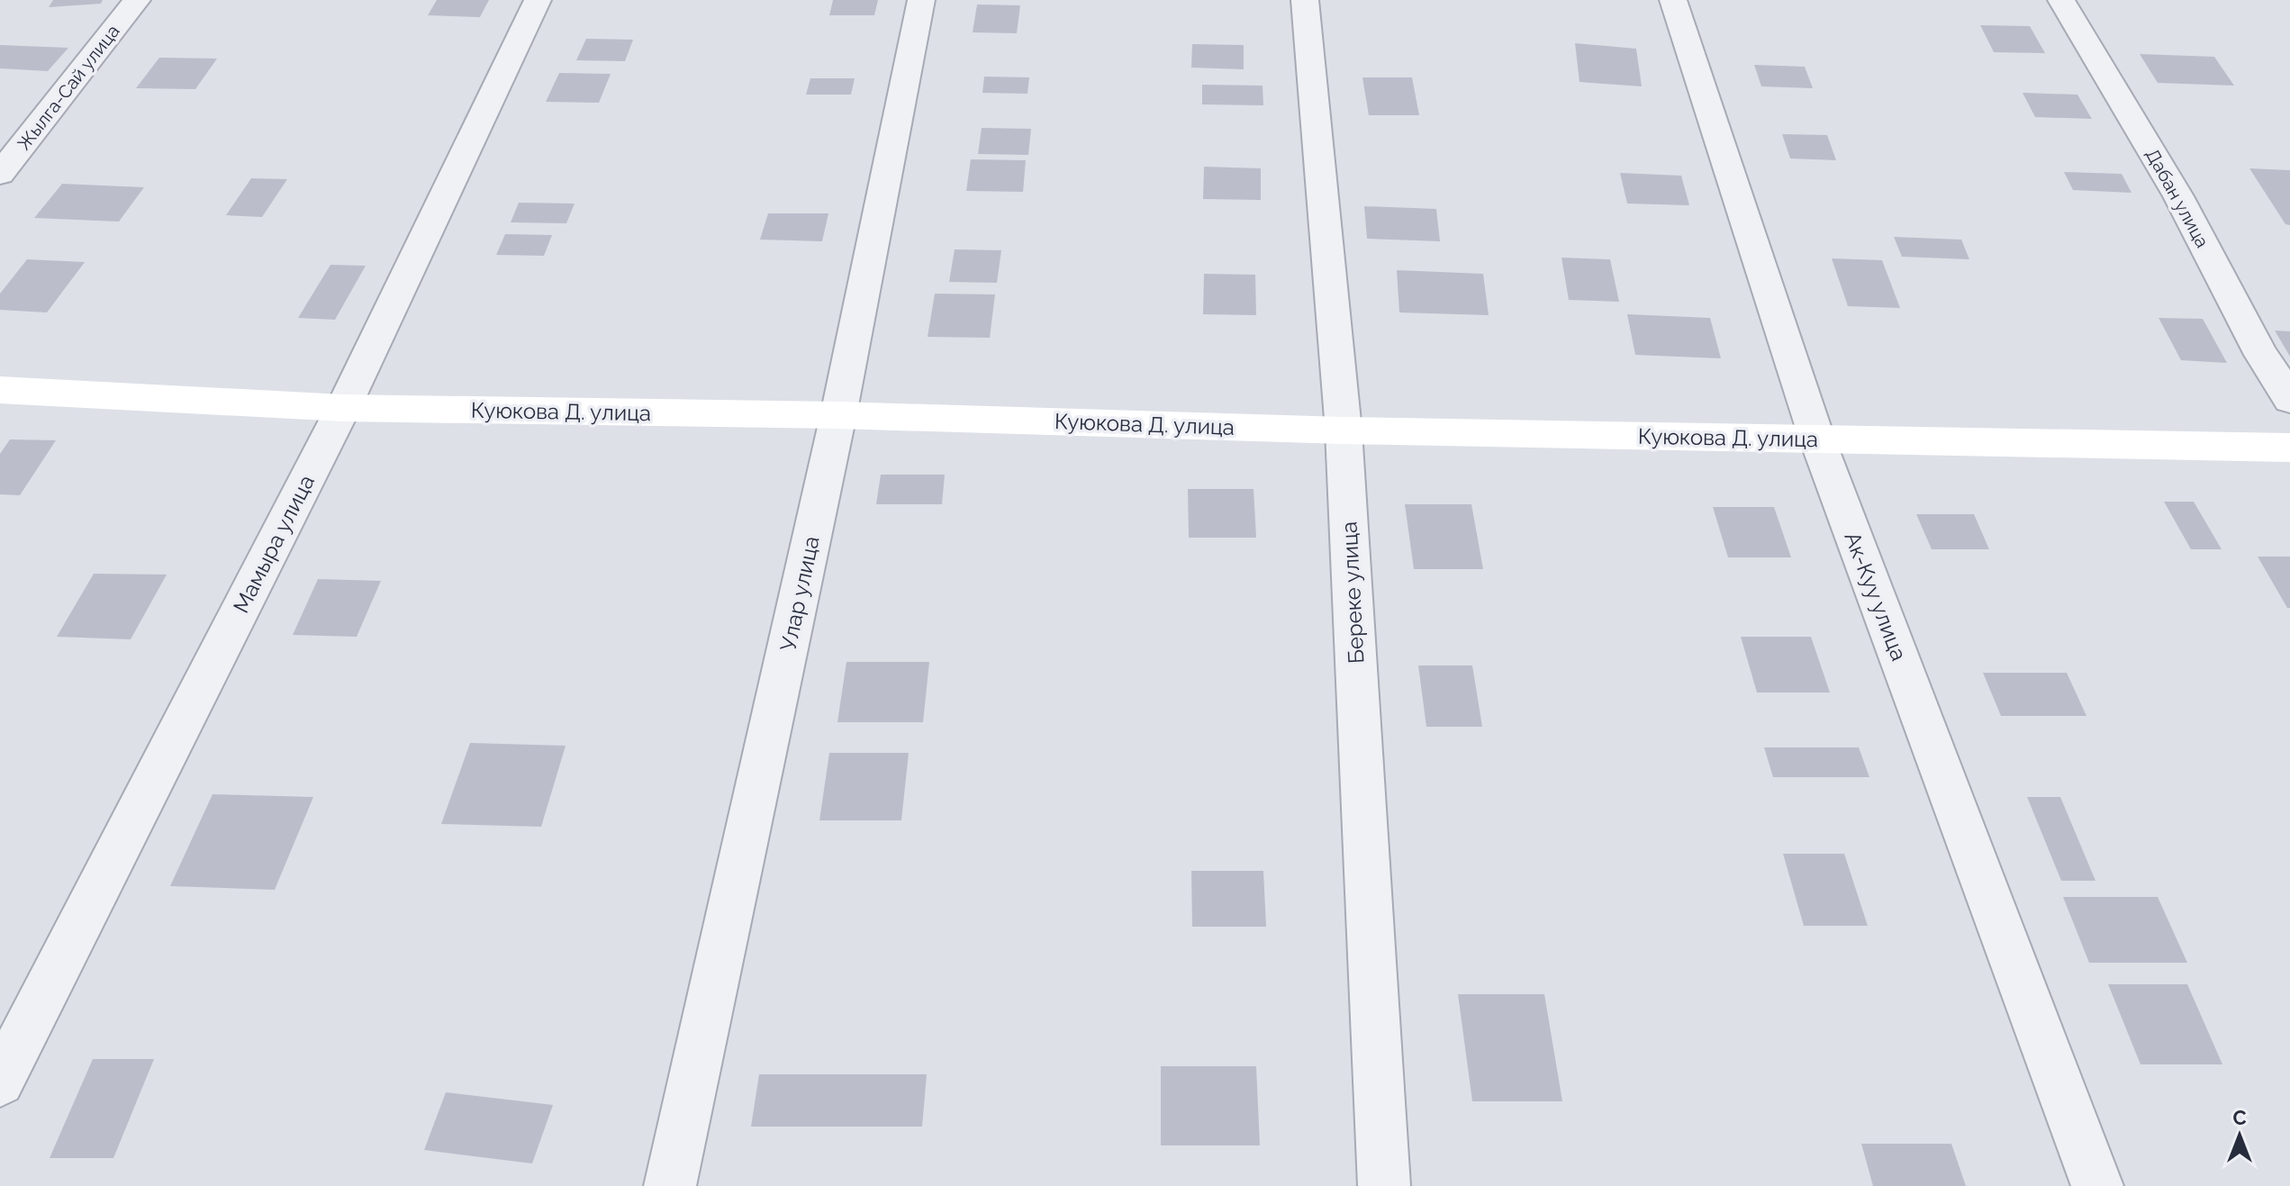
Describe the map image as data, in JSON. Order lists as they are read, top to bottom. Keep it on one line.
{"streets":{"street":["Жылга-Сай улица","Дабан улица","Куюкова Д. улица","Мамыра улица","Береке улица","Улар улица","Ак-Куу улица"]},"crossings":[["Куюкова Д. улица","Мамыра улица"],["Куюкова Д. улица","Береке улица"],["Куюкова Д. улица","Улар улица"],["Куюкова Д. улица","Ак-Куу улица"]],"north":"top"}
